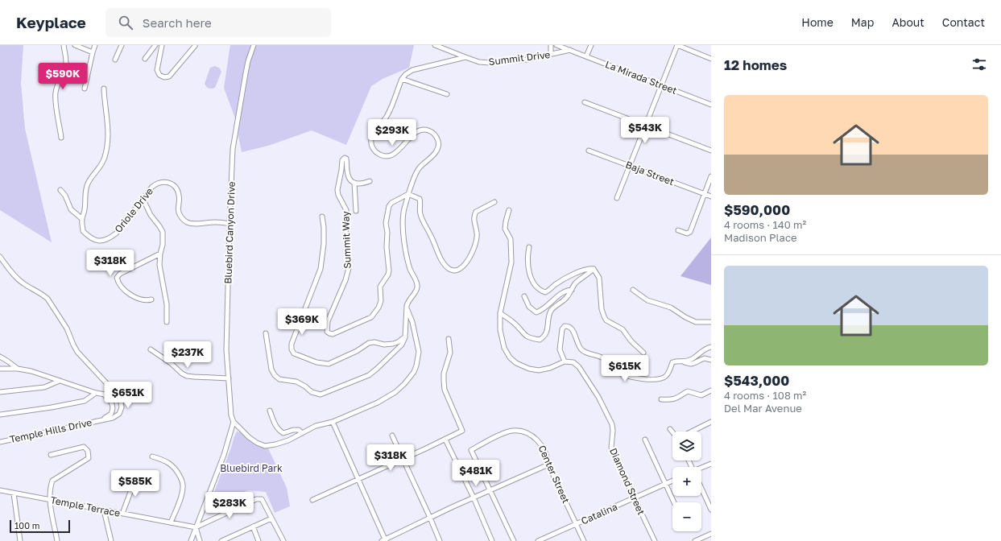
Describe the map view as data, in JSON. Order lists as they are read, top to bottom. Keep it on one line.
{"streets":{"street":["Summit Drive","La Mirada Street","Baja Street","Oriole Drive","Bluebird Canyon Drive","Summit Way","Temple Hills Drive","Center Street","Diamond Street","Temple Terrace","Catalina"]},"crossings":[["Summit Drive","La Mirada Street"],["Oriole Drive","Bluebird Canyon Drive"],["Center Street","Catalina"],["Diamond Street","Catalina"]],"parks":["Bluebird Park"],"scale_bar":"100 m","page":{"header":"Keyplace","search":"Search here","nav":["Home","Map","About","Contact"],"heading":"12 homes","price":["$590K","$543K","$293K","$318K","$369K","$237K","$615K","$651K","$318K","$481K","$585K","$283K"],"list":[{"name":"$590,000","note":"4 rooms · 140 m² · Madison Place"},{"name":"$543,000","note":"4 rooms · 108 m² · Del Mar Avenue"}],"map_buttons":["+","−"],"scale":"100 m"}}
